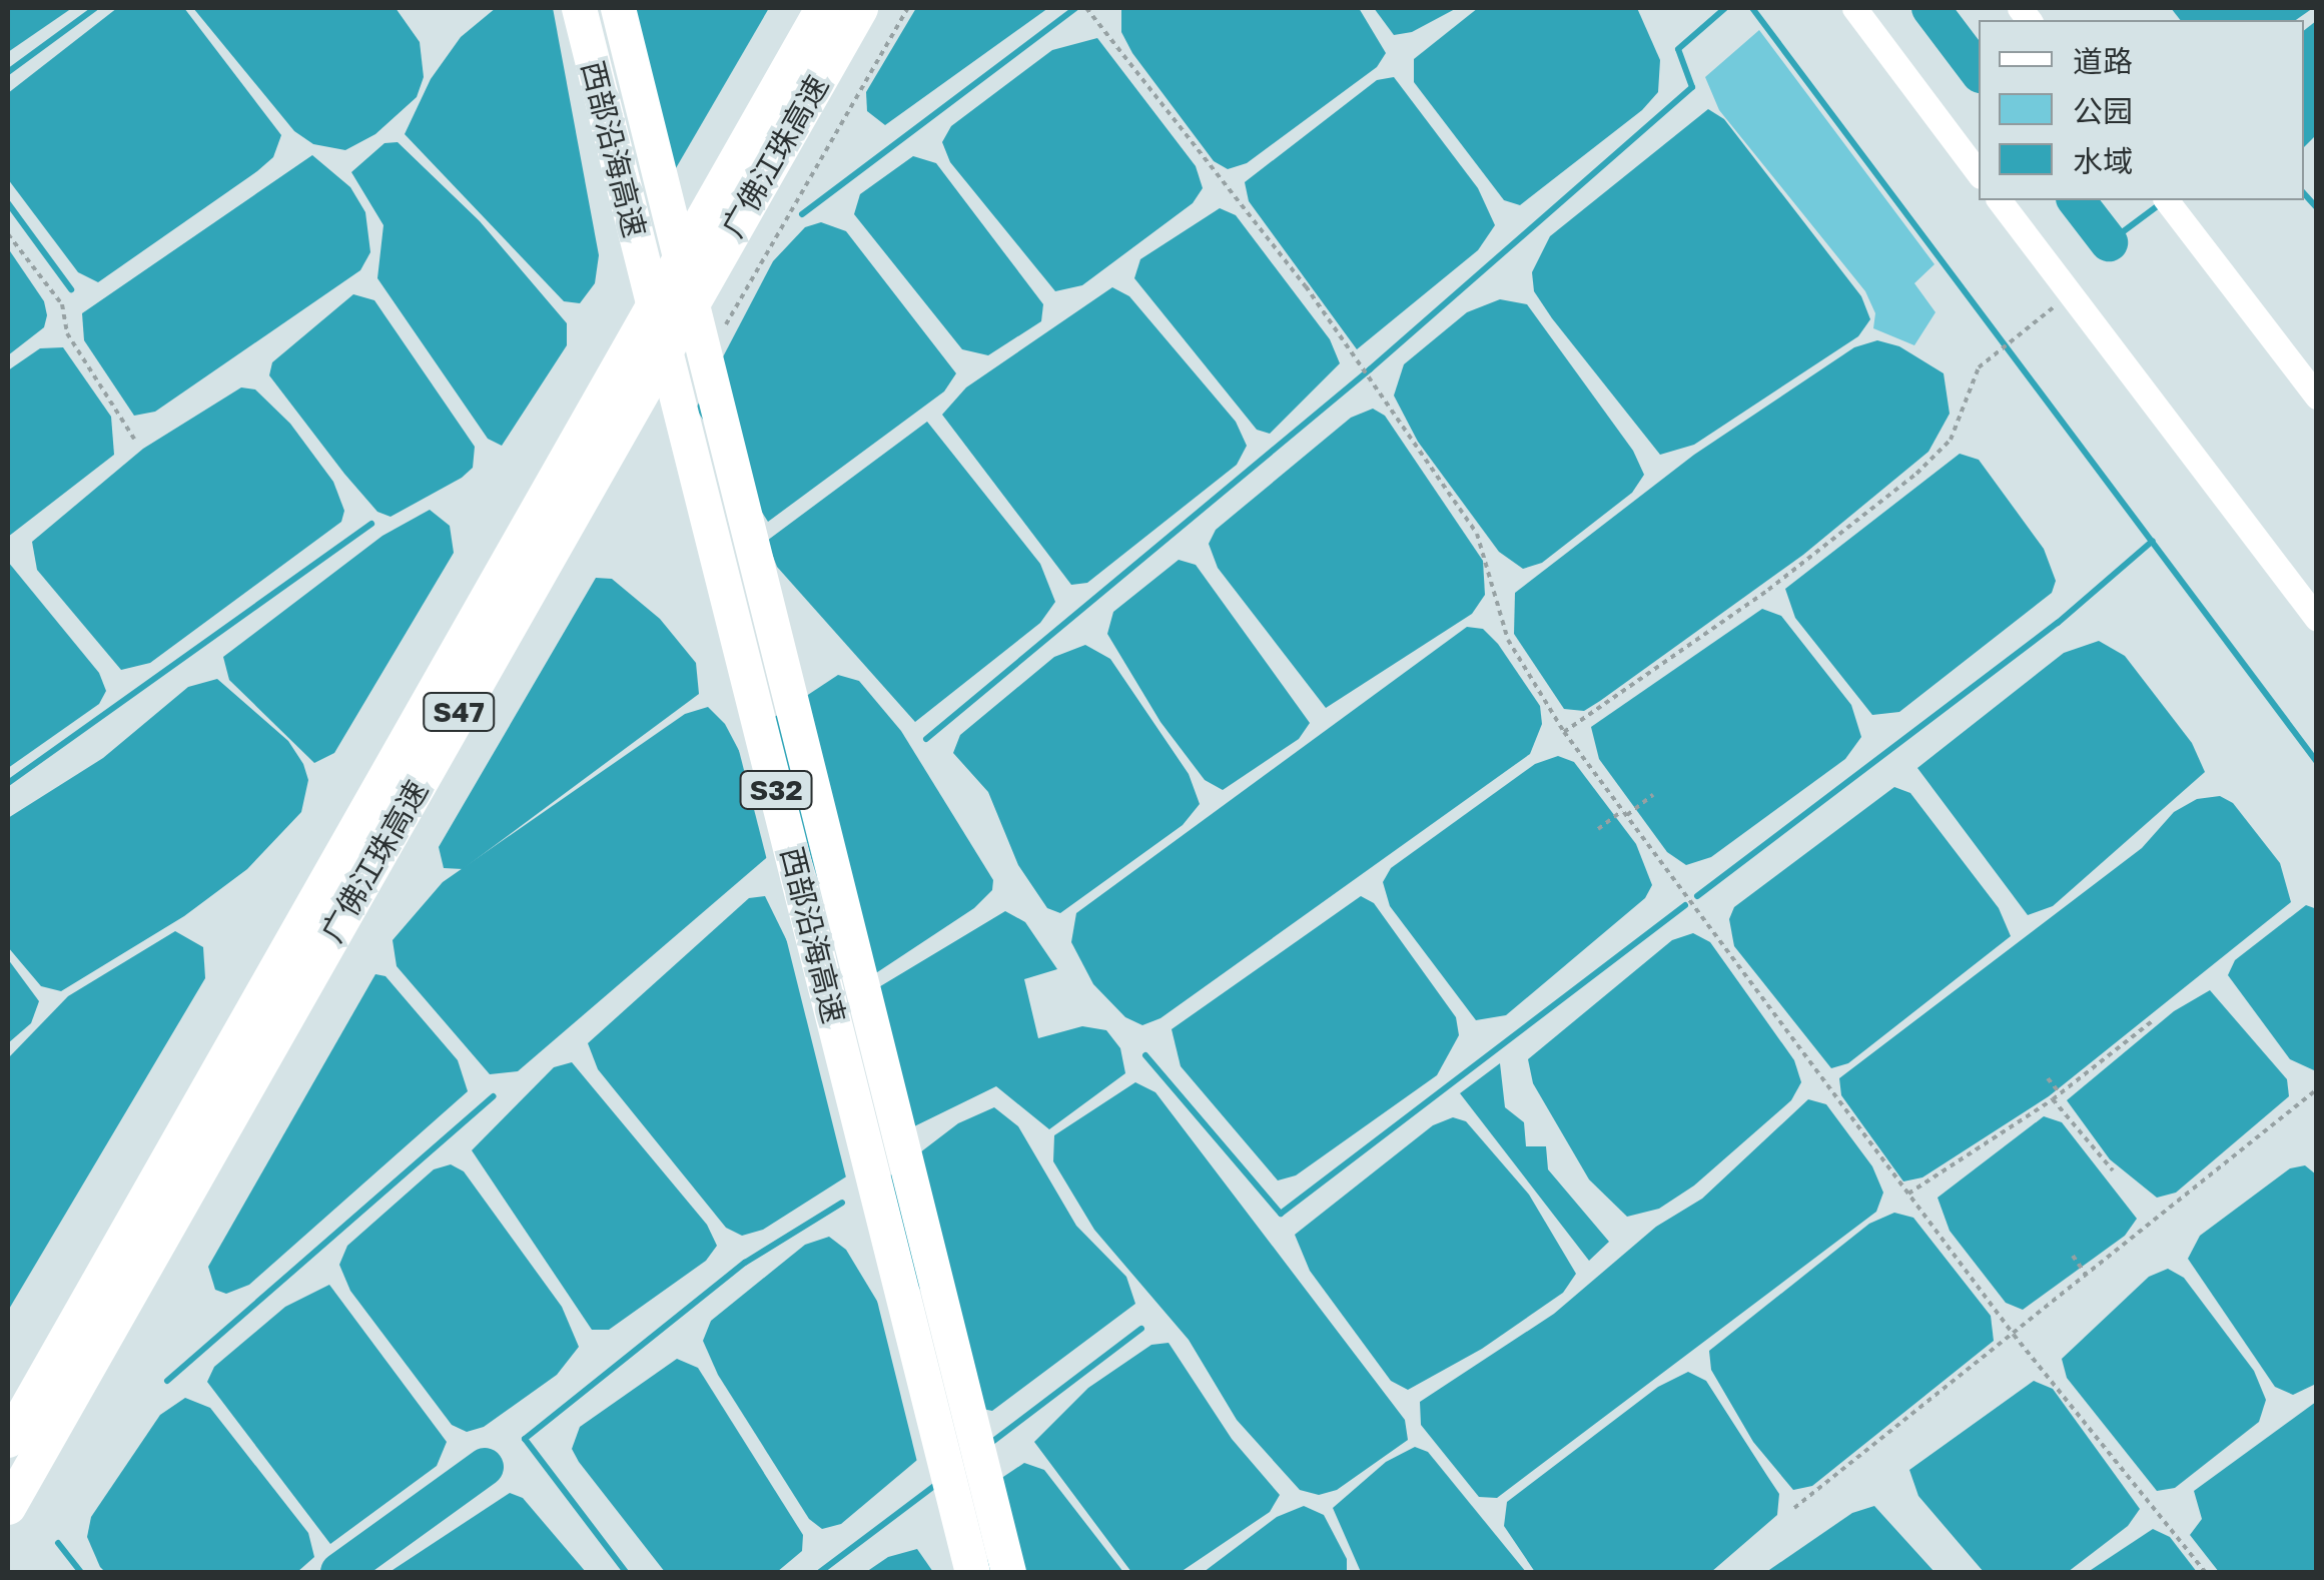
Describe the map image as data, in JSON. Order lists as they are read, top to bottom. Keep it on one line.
{"streets":{"highway":["西部沿海高速","广佛江珠高速","S47","S32"]},"legend":["道路","公园","水域"]}
